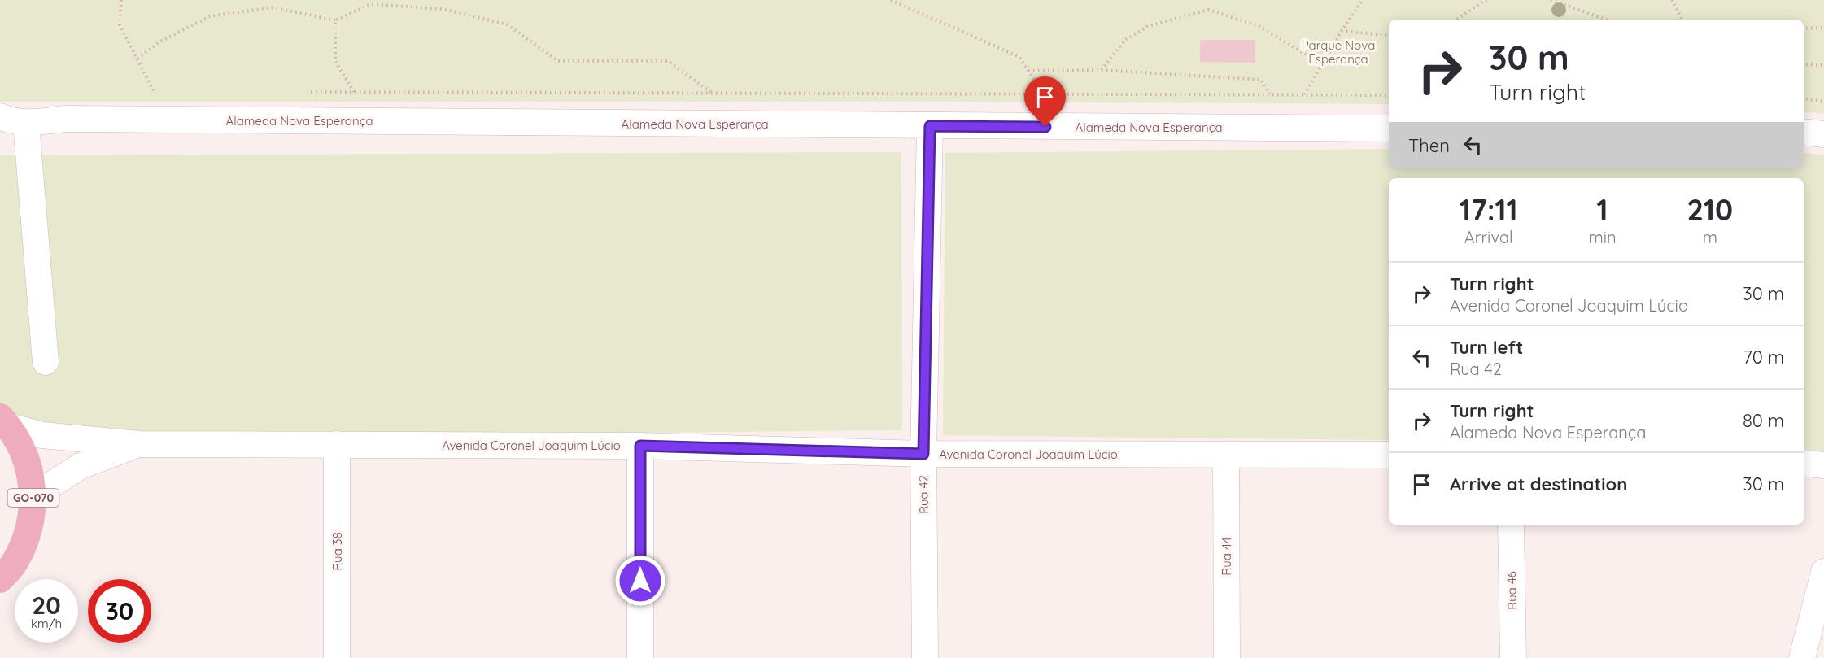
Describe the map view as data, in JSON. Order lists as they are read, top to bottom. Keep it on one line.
{"streets":{"highway":["GO-070"],"street":["Alameda Nova Esperança","Avenida Coronel Joaquim Lúcio","Rua 42","Rua 38","Rua 44","Rua 46"]},"crossings":[["Alameda Nova Esperança","Rua 42"],["Avenida Coronel Joaquim Lúcio","Rua 42"],["Avenida Coronel Joaquim Lúcio","GO-070"],["Avenida Coronel Joaquim Lúcio","Rua 38"],["Avenida Coronel Joaquim Lúcio","Rua 44"]],"parks":["Parque Nova Esperança"],"page":{"turn":["30 m","Turn right"],"then":"Then","eta":["17:11","Arrival","1","min","210","m"],"list":[{"name":"Turn right","note":"Avenida Coronel Joaquim Lúcio","value":"30 m"},{"name":"Turn left","note":"Rua 42","value":"70 m"},{"name":"Turn right","note":"Alameda Nova Esperança","value":"80 m"},{"name":"Arrive at destination","value":"30 m"}],"speed":"20 km/h","limit":"30"}}
